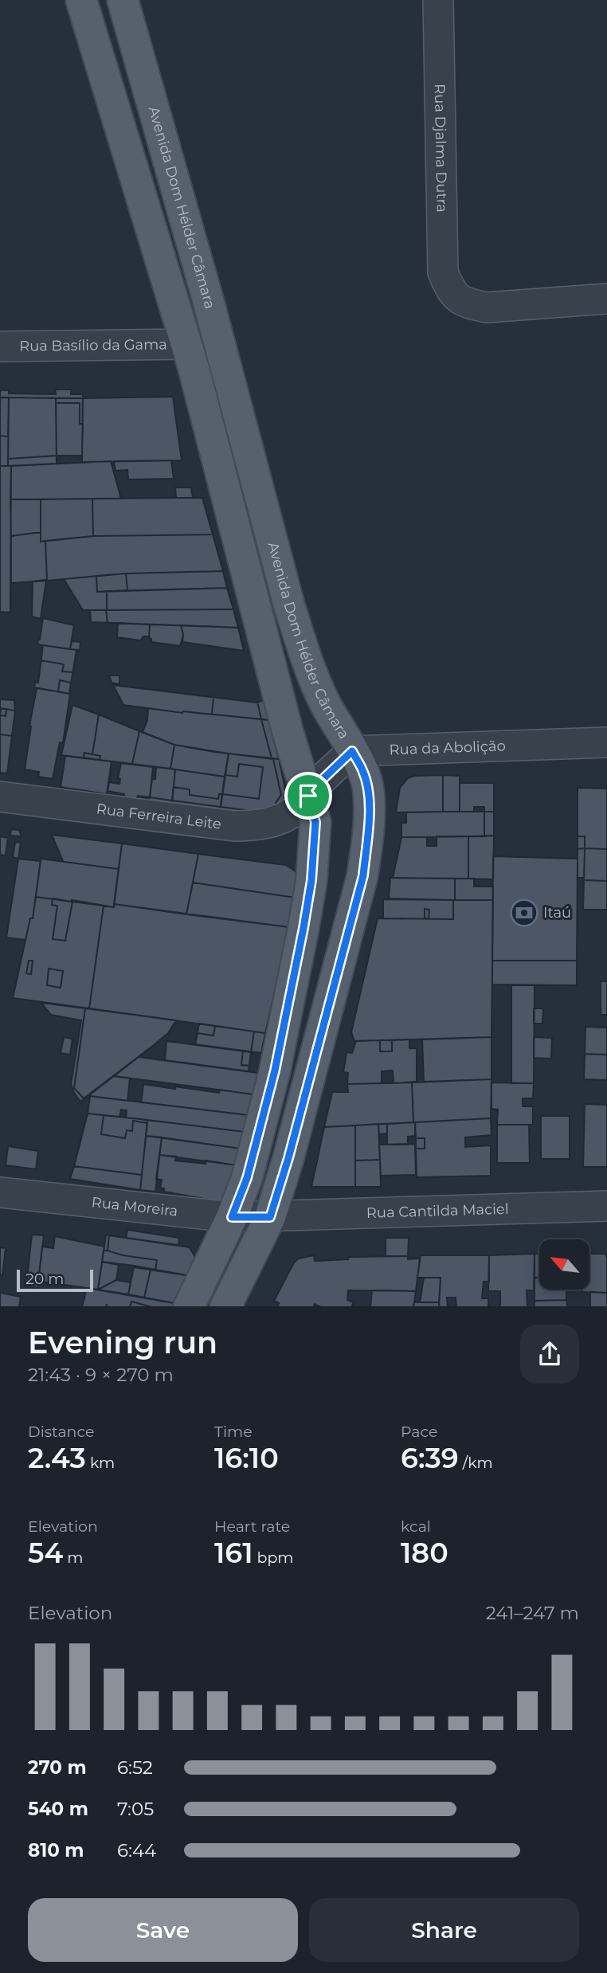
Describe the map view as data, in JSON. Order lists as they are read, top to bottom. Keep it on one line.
{"streets":{"main road":["Avenida Dom Hélder Câmara"],"street":["Rua Djalma Dutra","Rua Basílio da Gama","Rua da Abolição","Rua Ferreira Leite","Rua Moreira","Rua Cantilda Maciel"]},"crossings":[["Avenida Dom Hélder Câmara","Rua da Abolição"],["Avenida Dom Hélder Câmara","Rua Moreira"],["Avenida Dom Hélder Câmara","Rua Cantilda Maciel"],["Rua Moreira","Rua Cantilda Maciel"]],"places":{"bank":["Itaú"]},"scale_bar":"20 m","north":"top left","page":{"scale":"20 m","heading":["Evening run","21:43 · 9 × 270 m"],"stats":[["Distance","2.43 km"],["Time","16:10"],["Pace","6:39 /km"],["Elevation","54 m"],["Heart rate","161 bpm"],["kcal","180"]],"chart":["Elevation","241–247 m"],"list":[{"name":"270 m","note":"6:52"},{"name":"540 m","note":"7:05"},{"name":"810 m","note":"6:44"}],"buttons":["Save","Share"]}}
